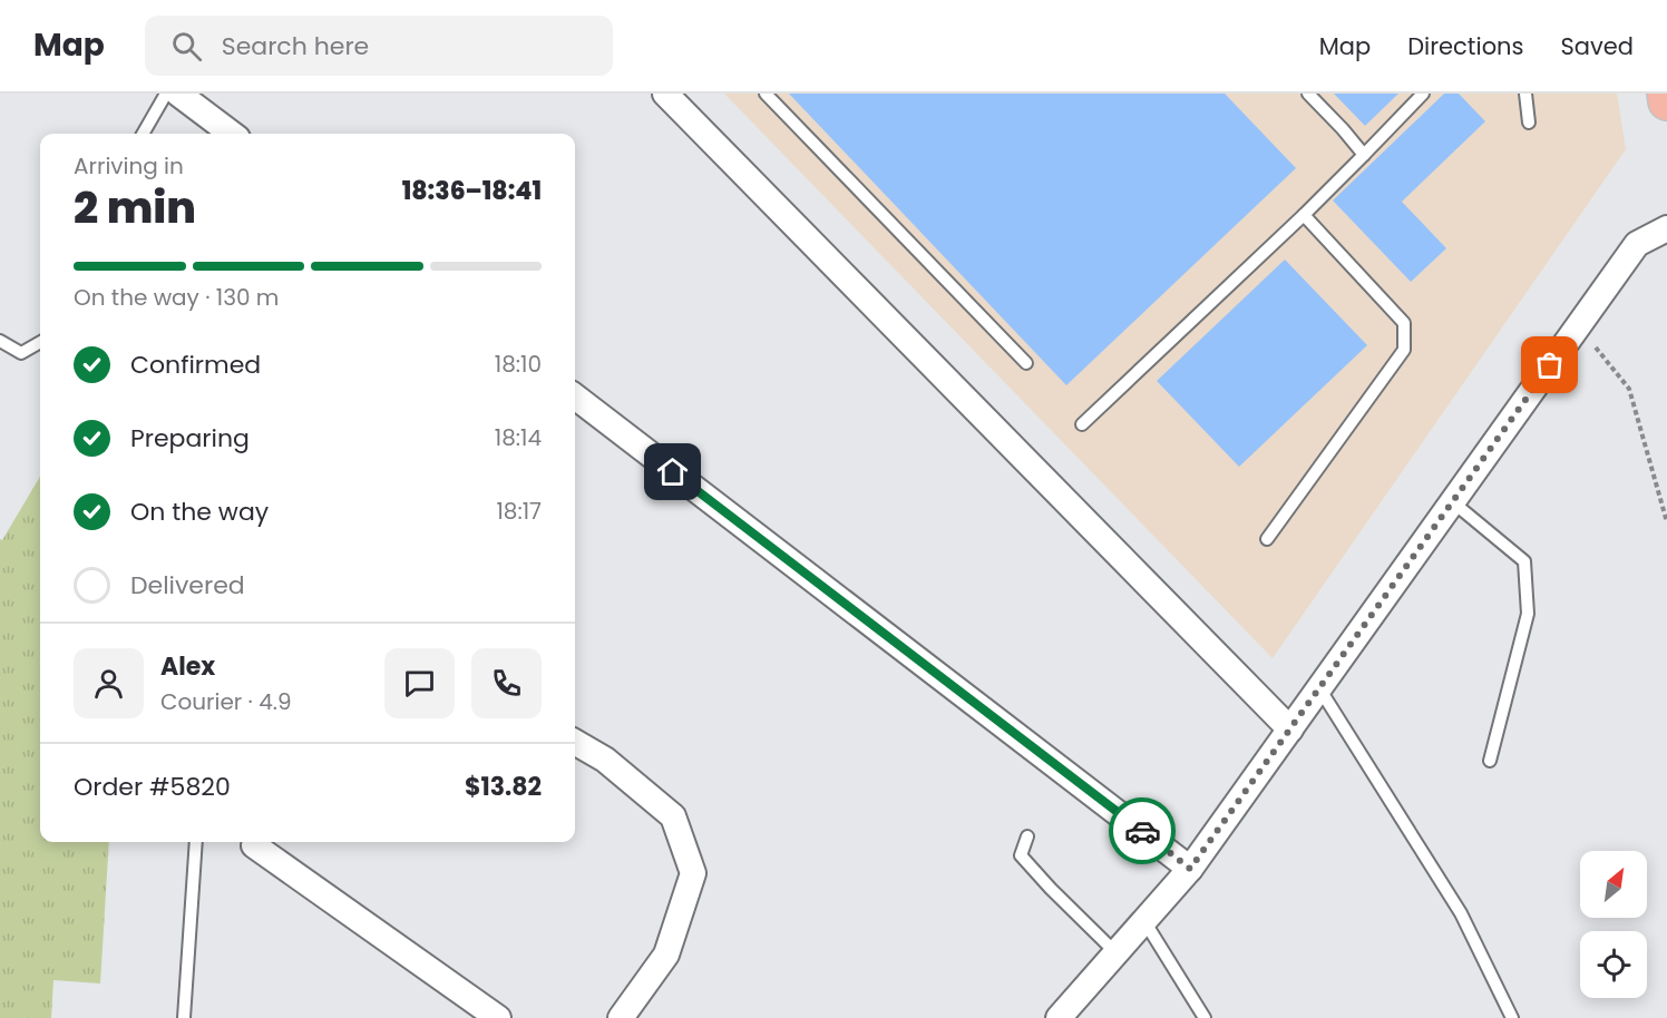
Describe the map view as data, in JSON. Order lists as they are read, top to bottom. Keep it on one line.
{"north":"top right","page":{"header":"Map","search":"Search here","nav":["Map","Directions","Saved"],"heading":["2 min","Arriving in","18:36–18:41"],"panel":["Alex","Courier · 4.9","Order #5820","$13.82"],"bar":"On the way · 130 m","list":[["Confirmed","18:10"],["Preparing","18:14"],["On the way","18:17"],"Delivered"]}}
